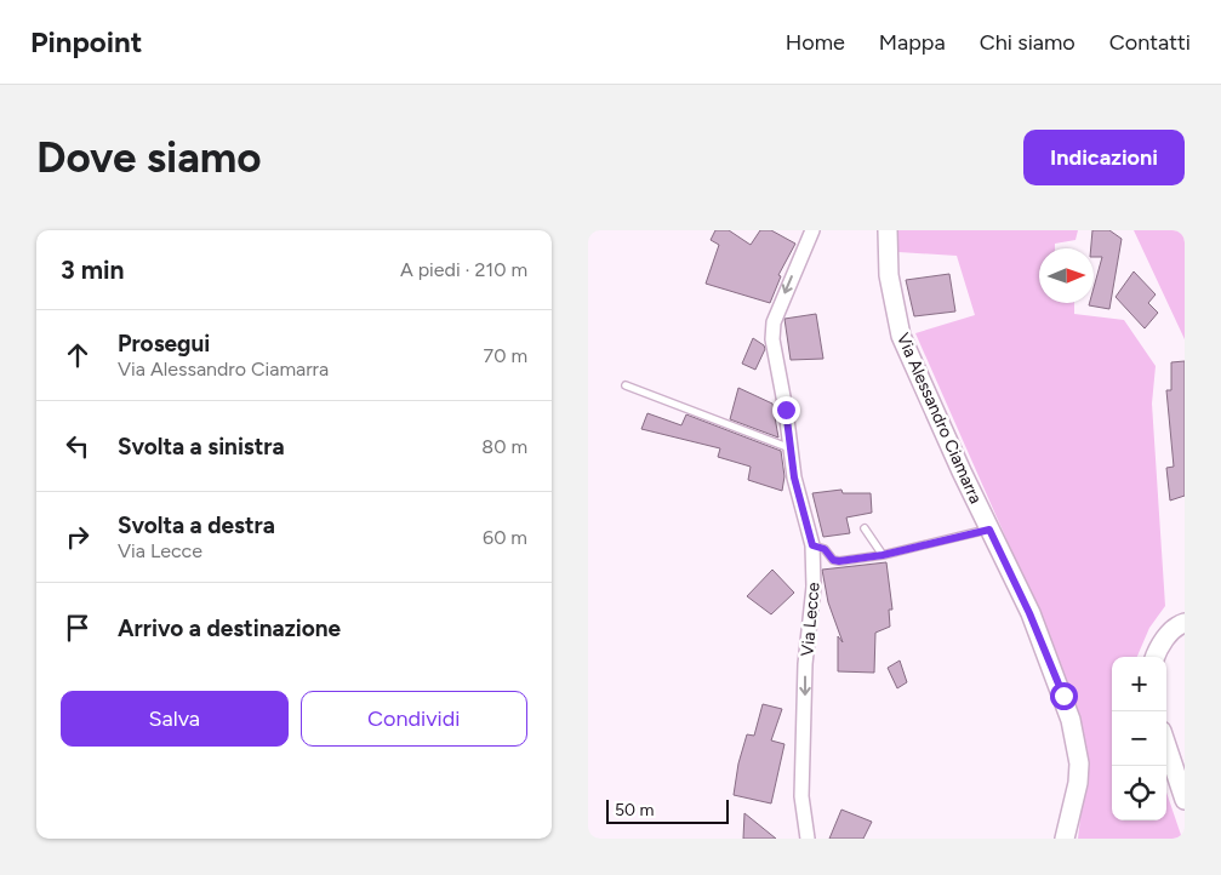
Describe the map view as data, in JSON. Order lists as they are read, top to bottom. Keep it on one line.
{"streets":{"street":["Via Alessandro Ciamarra","Via Lecce"]},"one_way":["Via Lecce"],"scale_bar":"50 m","north":"right","page":{"header":"Pinpoint","nav":["Home","Mappa","Chi siamo","Contatti"],"buttons":["Indicazioni",["Salva","Condividi"]],"title":"Dove siamo","heading":["3 min","A piedi · 210 m"],"list":[["Prosegui","Via Alessandro Ciamarra","70 m"],["Svolta a sinistra","80 m"],["Svolta a destra","Via Lecce","60 m"],"Arrivo a destinazione"],"map_buttons":["+","−"],"scale":"50 m"}}
